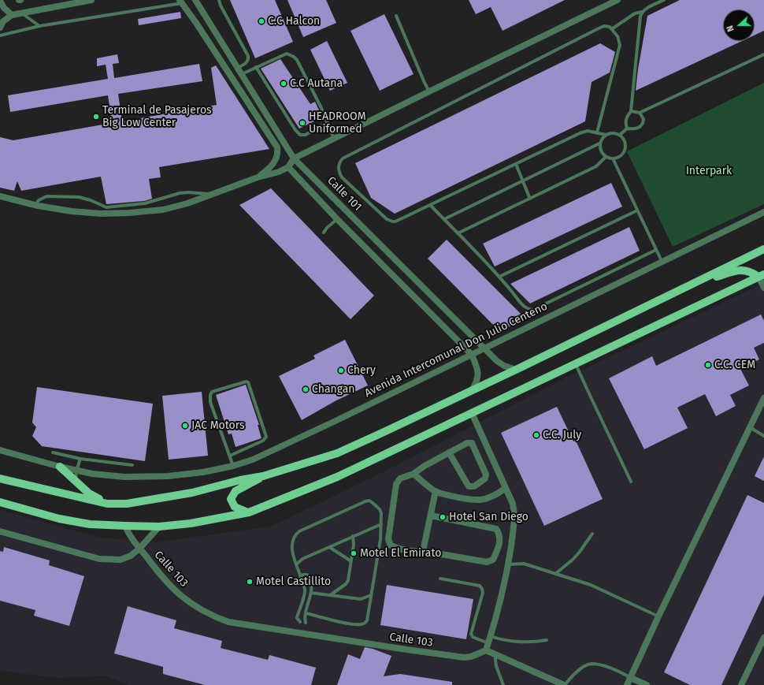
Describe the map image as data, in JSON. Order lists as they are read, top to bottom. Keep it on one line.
{"streets":{"street":["Calle 101","Avenida Intercomunal Don Julio Centeno","Calle 103"]},"crossings":[["Calle 101","Avenida Intercomunal Don Julio Centeno"]],"parks":["Interpark"],"places":["C.C Halcon","C.C Autana","Terminal de Pasajeros Big Low Center","HEADROOM Uniformed","C.C. CEM","Chery","Changan","JAC Motors","C.C. July","Hotel San Diego","Motel El Emirato","Motel Castillito"],"north":"left"}
